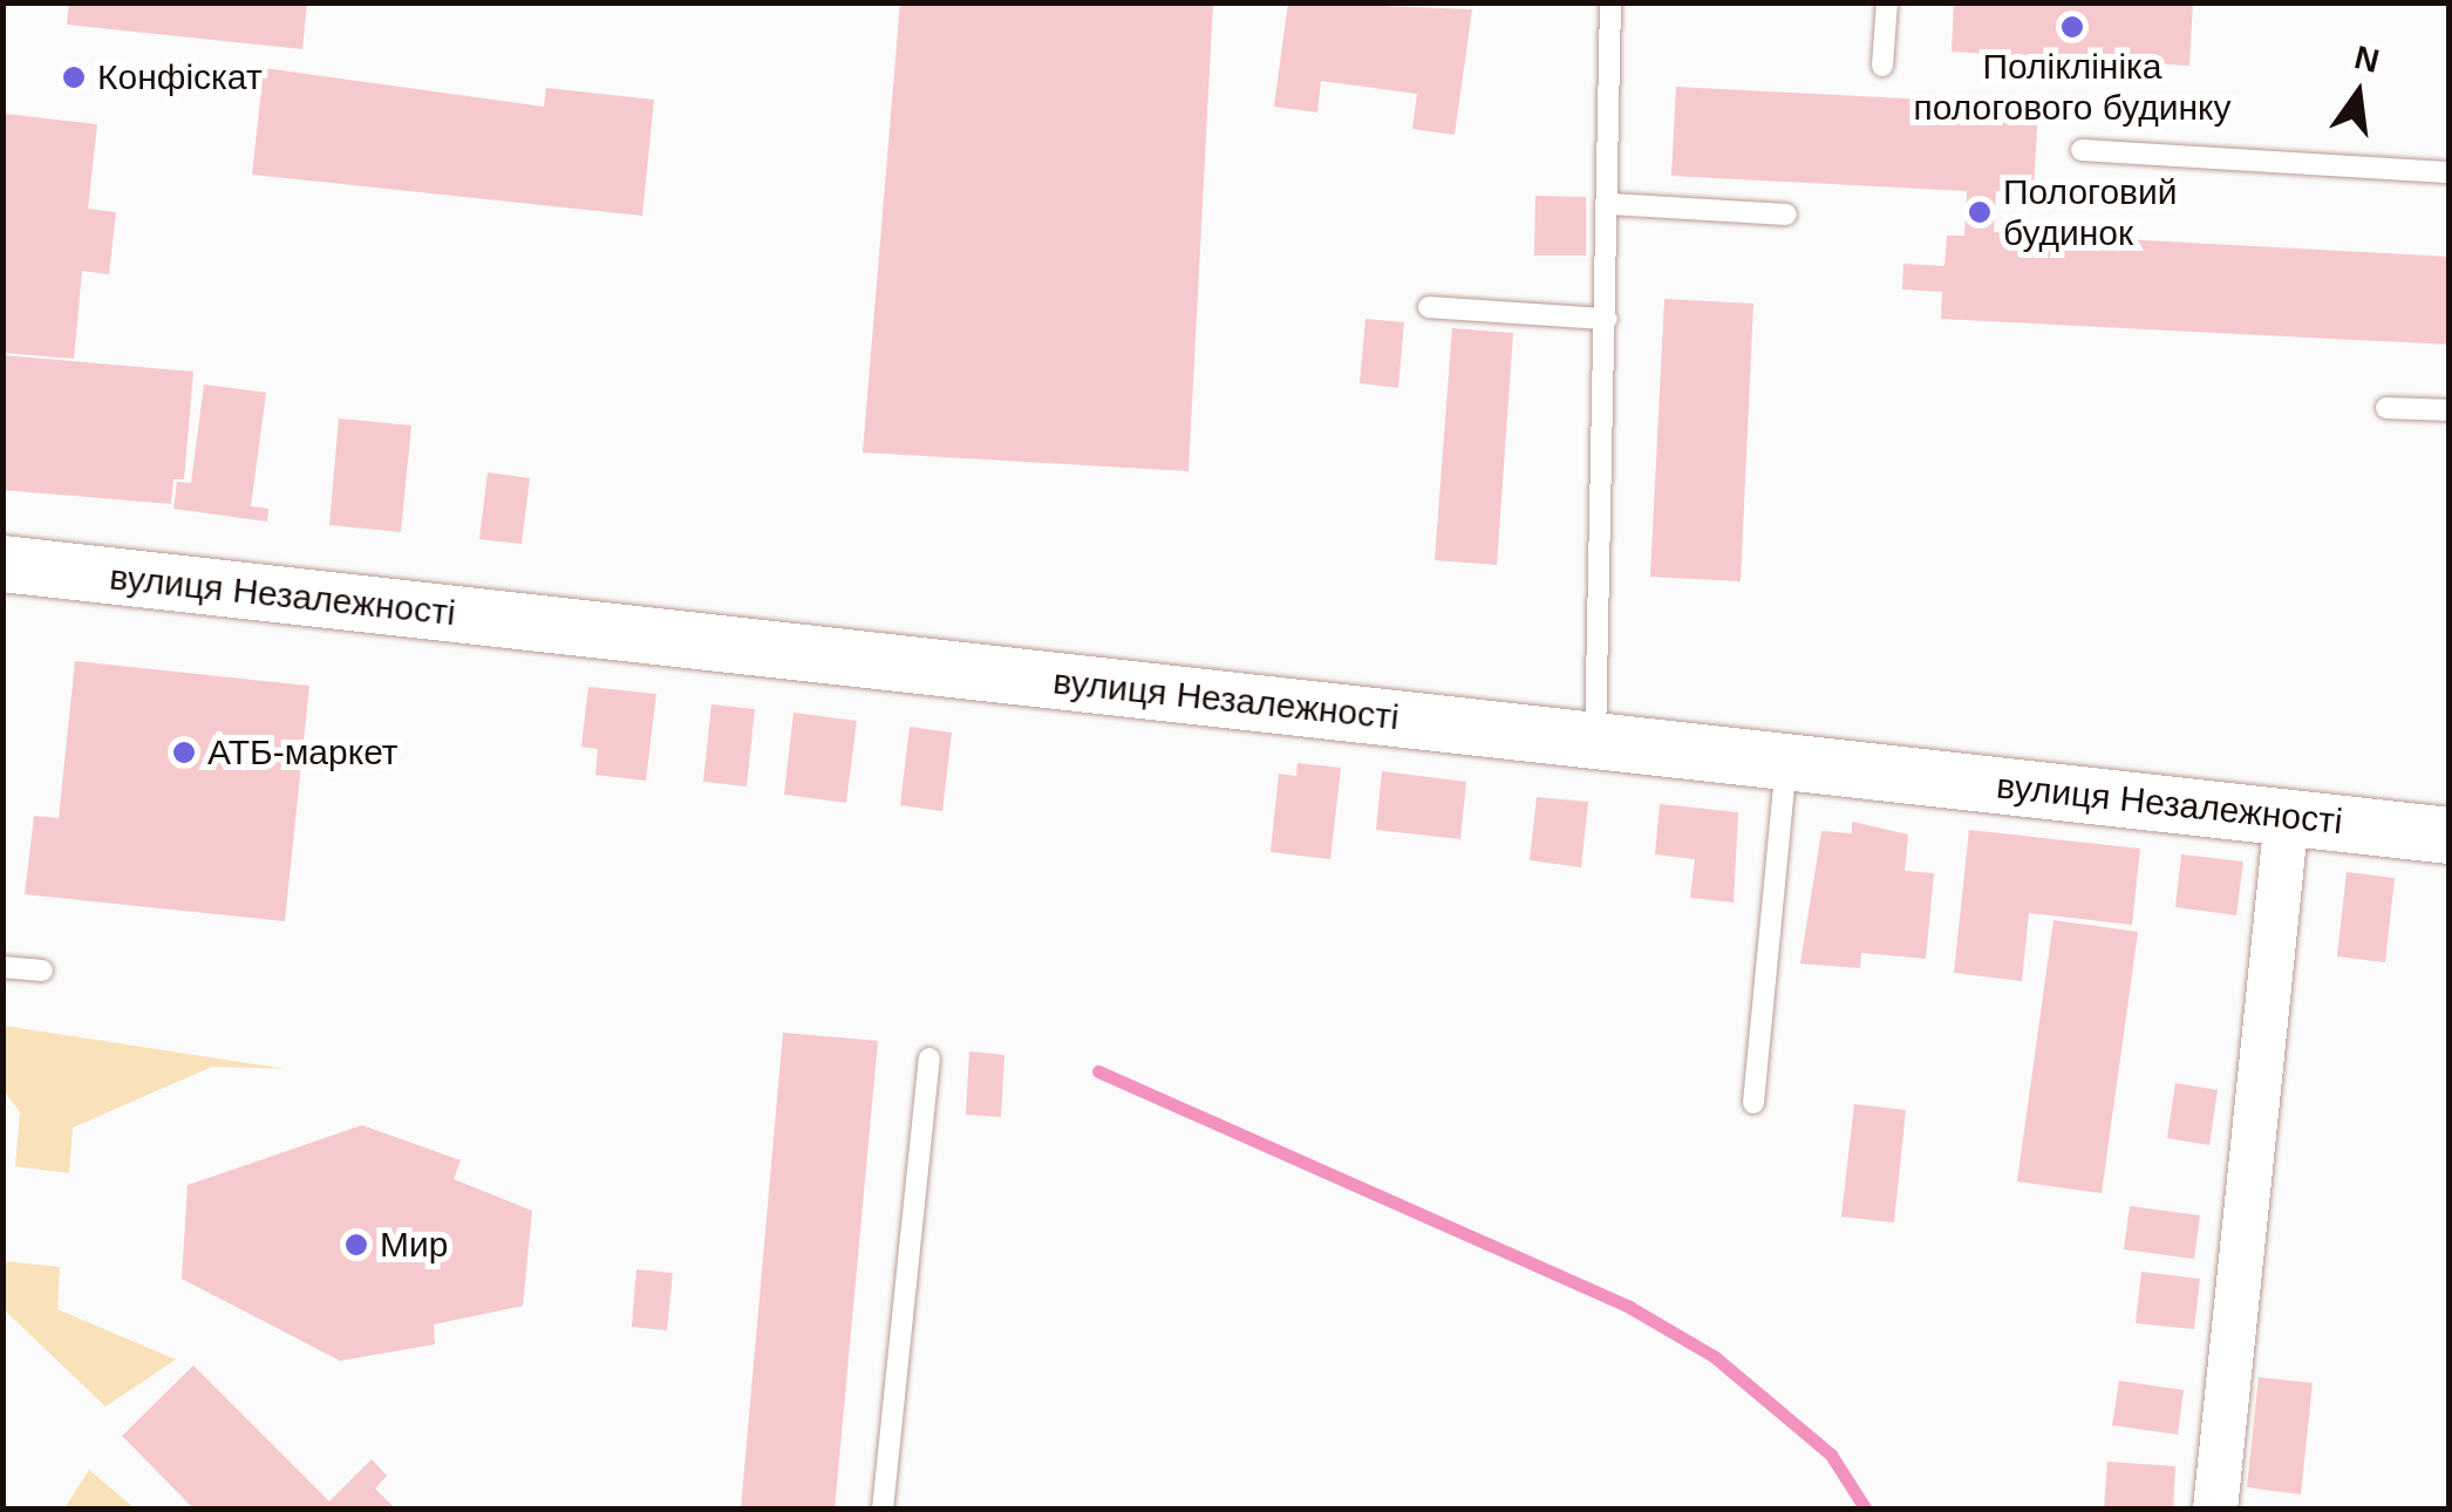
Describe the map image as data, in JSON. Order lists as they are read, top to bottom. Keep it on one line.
{"streets":{"street":["вулиця Незалежності"]},"places":["Поліклініка пологового будинку","Конфіскат","Пологовий будинок","АТБ-маркет","Мир"],"north":"top"}
